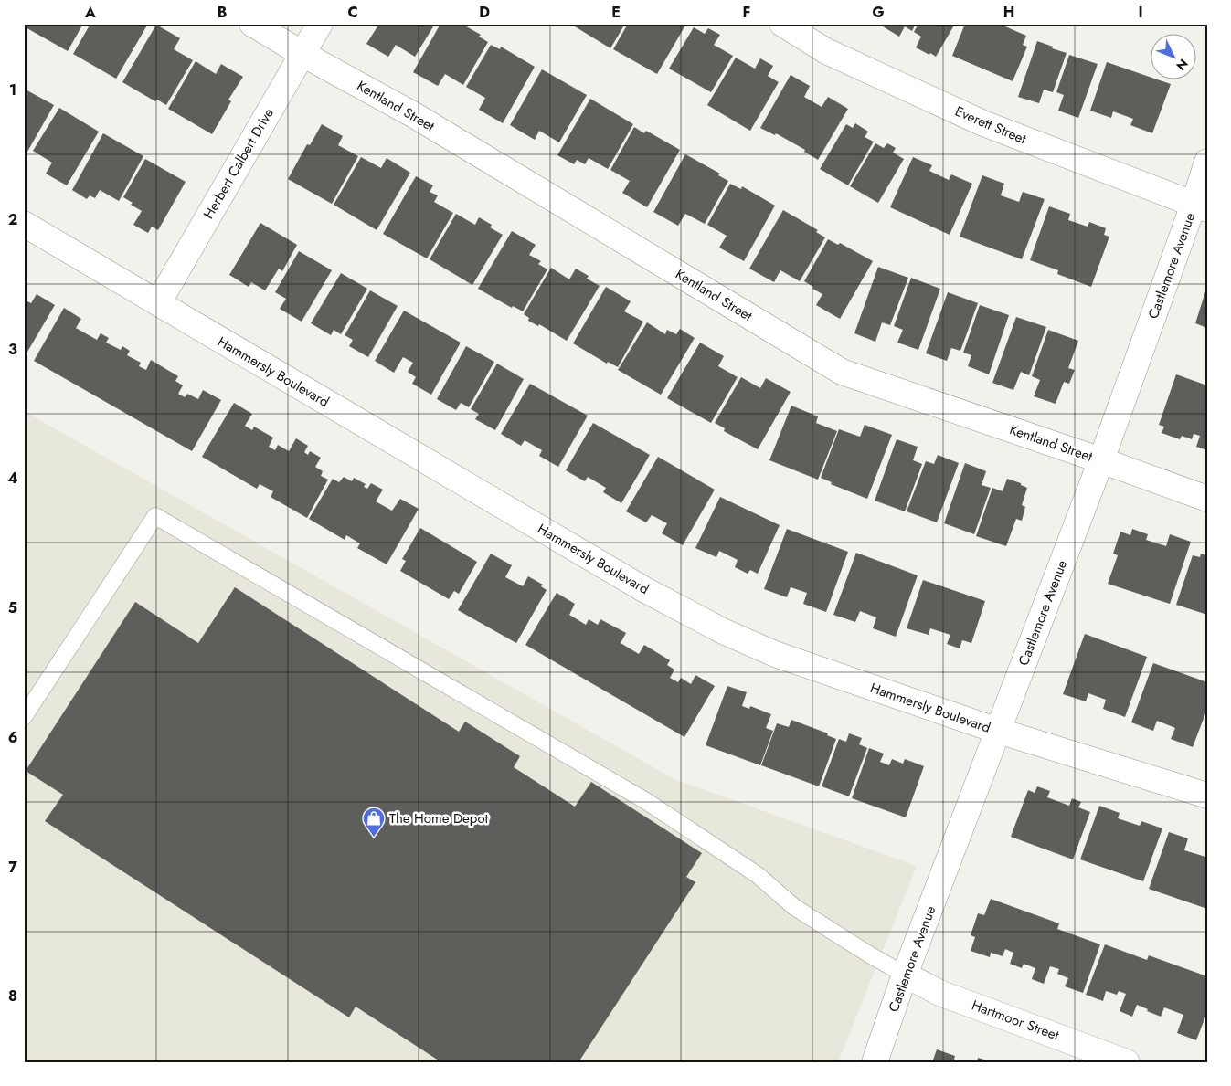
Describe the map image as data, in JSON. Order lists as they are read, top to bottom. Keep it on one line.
{"streets":{"street":["Kentland Street","Everett Street","Herbert Calbert Drive","Castlemore Avenue","Hammersly Boulevard","Hartmoor Street"]},"crossings":[["Kentland Street","Herbert Calbert Drive"],["Kentland Street","Castlemore Avenue"],["Everett Street","Castlemore Avenue"],["Herbert Calbert Drive","Hammersly Boulevard"],["Castlemore Avenue","Hammersly Boulevard"],["Castlemore Avenue","Hartmoor Street"]],"places":{"shop":["The Home Depot"]},"north":"bottom right","grid":{"columns":["A","B","C","D","E","F","G","H","I"],"rows":["1","2","3","4","5","6","7","8"]}}
